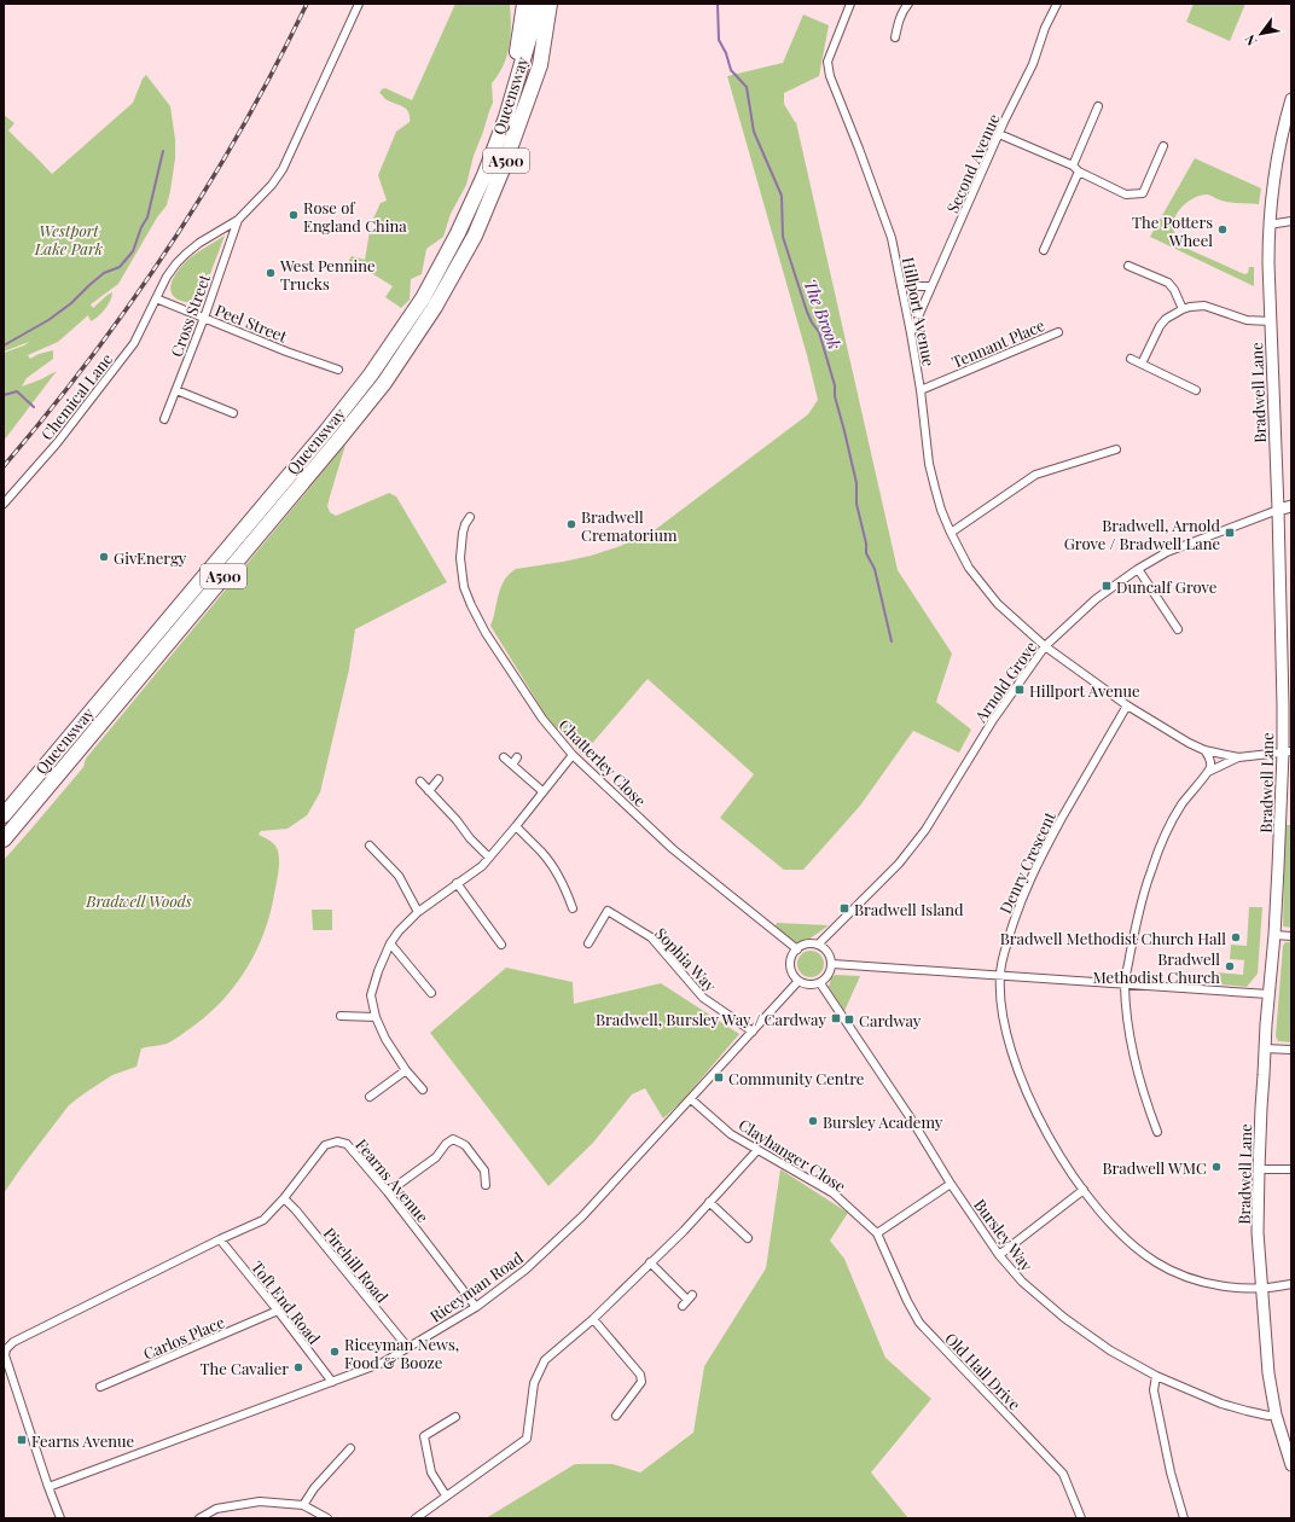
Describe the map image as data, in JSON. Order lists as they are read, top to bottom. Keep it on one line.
{"streets":{"highway":["Queensway","A500"],"street":["Second Avenue","Hillport Avenue","Cross Street","Peel Street","Tennant Place","Bradwell Lane","Chemical Lane","Arnold Grove","Chatterley Close","Denry Crescent","Sophia Way","Clayhanger Close","Fearns Avenue","Bursley Way","Pirehill Road","Riceyman Road","Toft End Road","Carlos Place","Old Hall Drive"]},"crossings":[["Second Avenue","Hillport Avenue"],["Hillport Avenue","Tennant Place"],["Hillport Avenue","Bradwell Lane"],["Hillport Avenue","Arnold Grove"],["Hillport Avenue","Denry Crescent"],["Cross Street","Peel Street"],["Cross Street","Chemical Lane"],["Peel Street","Chemical Lane"],["Bradwell Lane","Arnold Grove"],["Bradwell Lane","Denry Crescent"],["Bradwell Lane","Bursley Way"],["Arnold Grove","Chatterley Close"],["Arnold Grove","Bursley Way"],["Arnold Grove","Riceyman Road"],["Chatterley Close","Bursley Way"],["Chatterley Close","Riceyman Road"],["Sophia Way","Riceyman Road"],["Clayhanger Close","Riceyman Road"],["Clayhanger Close","Old Hall Drive"],["Fearns Avenue","Pirehill Road"],["Fearns Avenue","Riceyman Road"],["Fearns Avenue","Toft End Road"],["Bursley Way","Riceyman Road"],["Pirehill Road","Riceyman Road"],["Riceyman Road","Toft End Road"],["Toft End Road","Carlos Place"]],"water":["The Brook"],"parks":["Westport Lake Park","Bradwell Woods"],"places":{"other":["Rose of England China","The Potters Wheel","West Pennine Trucks","Bradwell Crematorium","GivEnergy","Bradwell Methodist Church Hall","Bradwell Methodist Church","Bursley Academy","Bradwell WMC","Riceyman News, Food & Booze","The Cavalier"],"transit":["Bradwell, Arnold Grove / Bradwell Lane","Duncalf Grove","Hillport Avenue","Bradwell Island","Bradwell, Bursley Way / Cardway","Cardway","Community Centre","Fearns Avenue"]},"north":"bottom left"}
